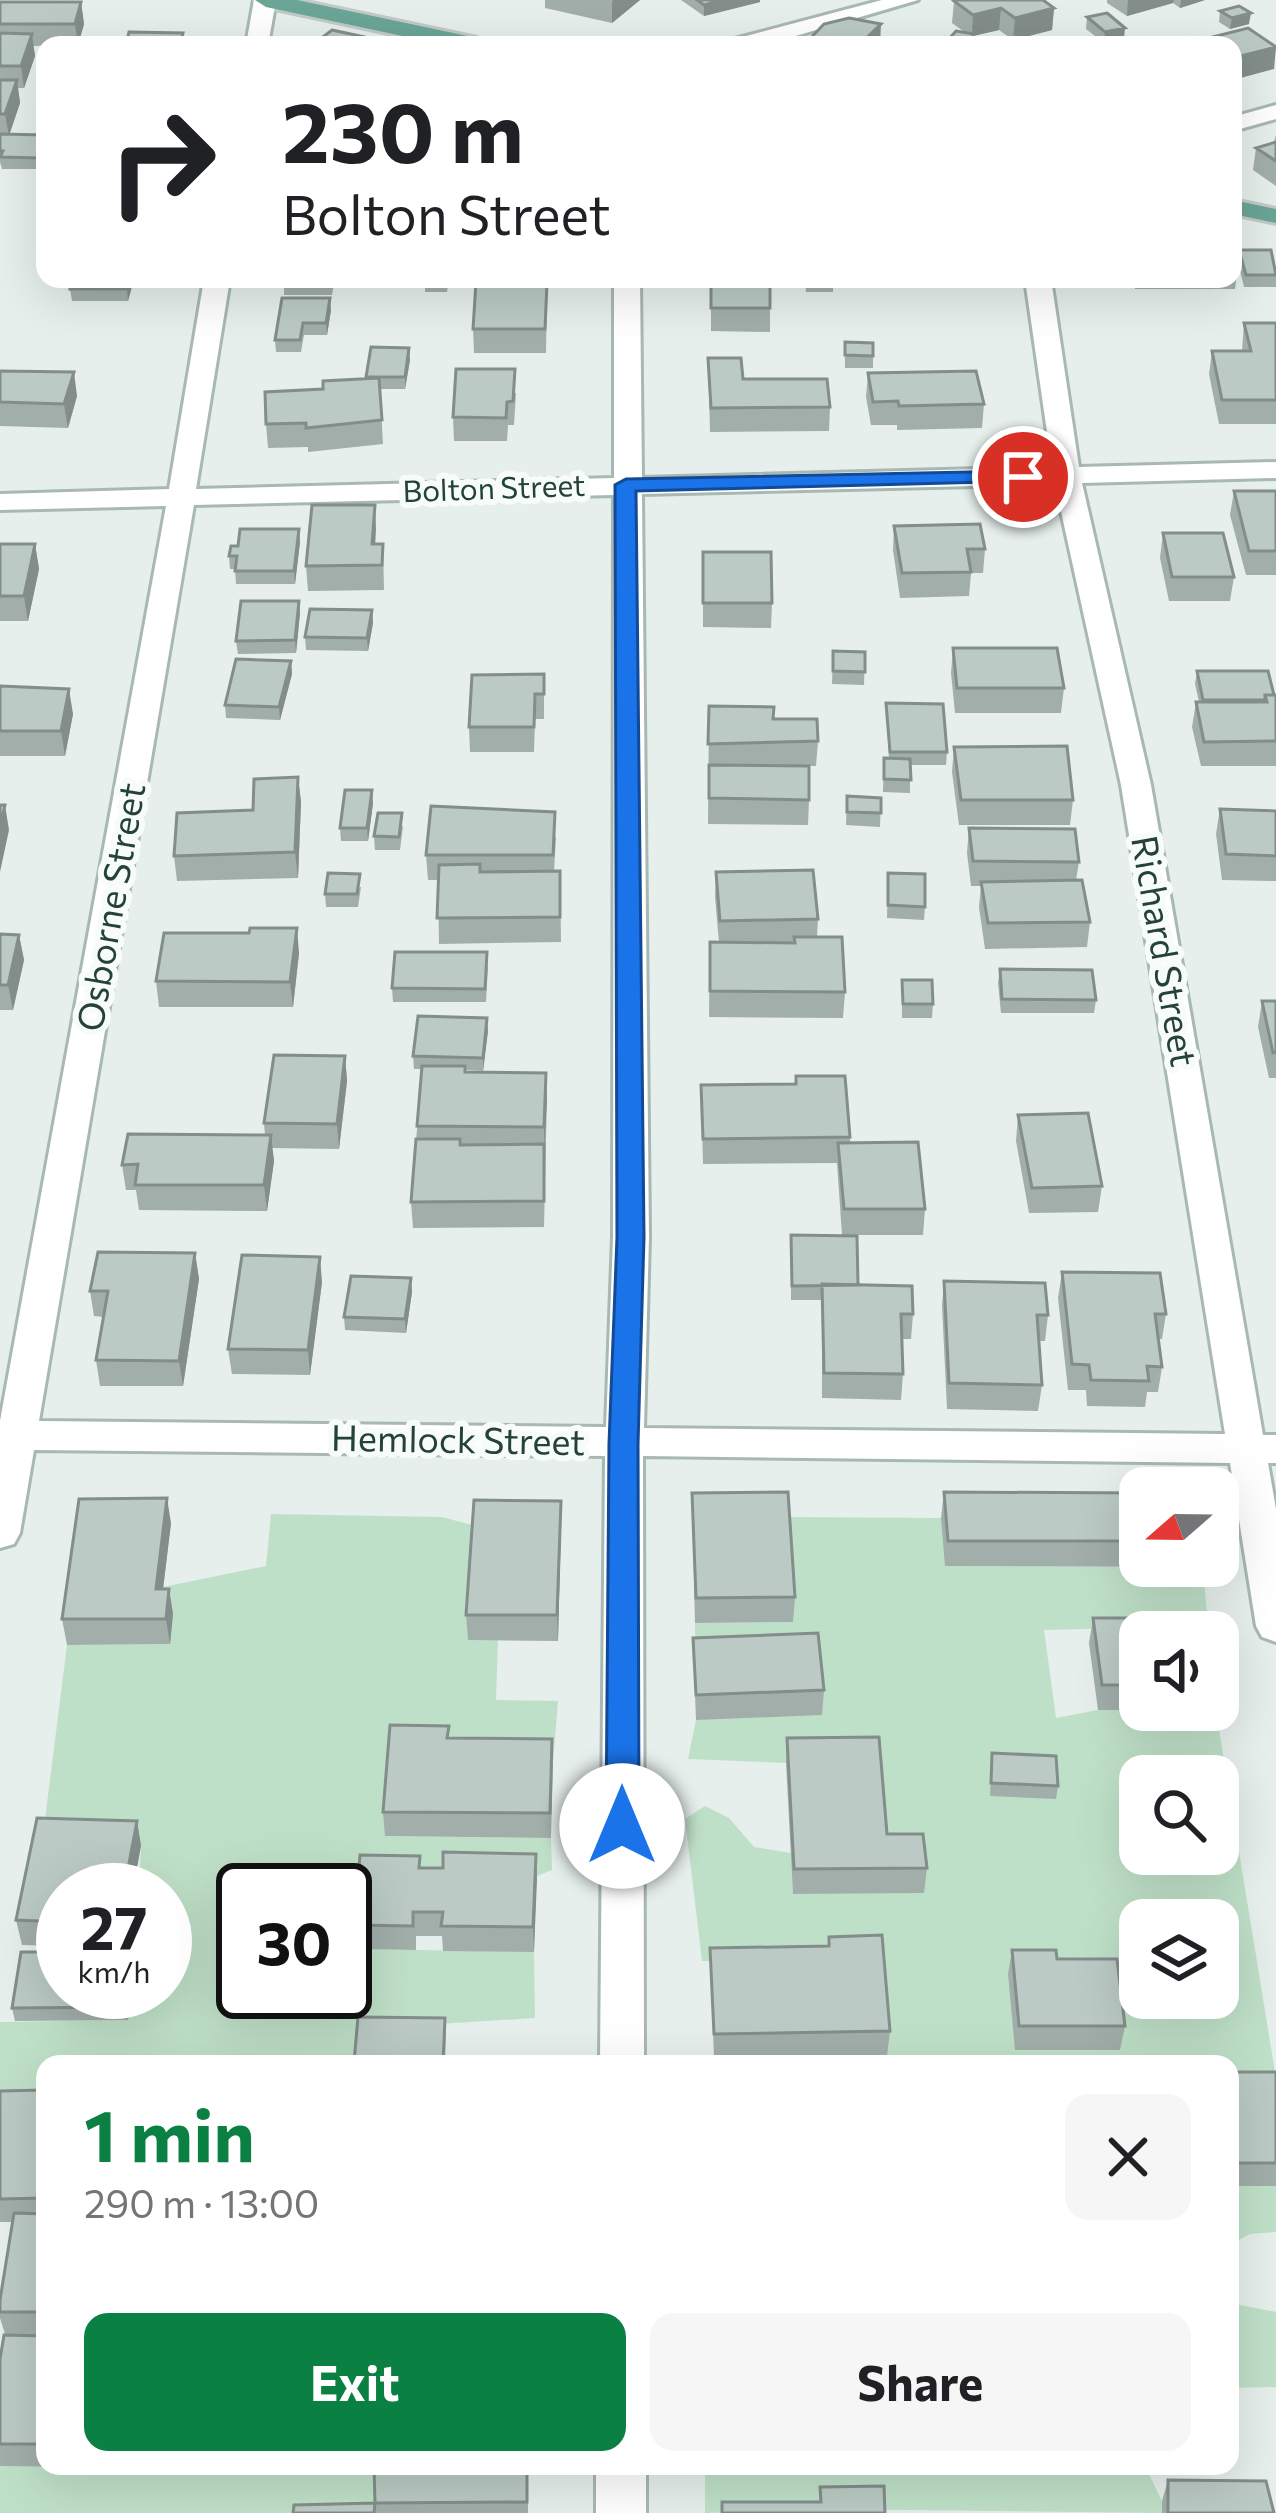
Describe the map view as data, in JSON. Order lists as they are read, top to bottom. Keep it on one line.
{"streets":{"street":["Bolton Street","Osborne Street","Richard Street","Hemlock Street"]},"crossings":[["Bolton Street","Osborne Street"],["Bolton Street","Richard Street"],["Osborne Street","Hemlock Street"],["Richard Street","Hemlock Street"]],"north":"left","page":{"turn":["230 m","Bolton Street"],"speed":"27 km/h","limit":"30","heading":["1 min","290 m · 13:00"],"buttons":["Exit","Share"]}}
